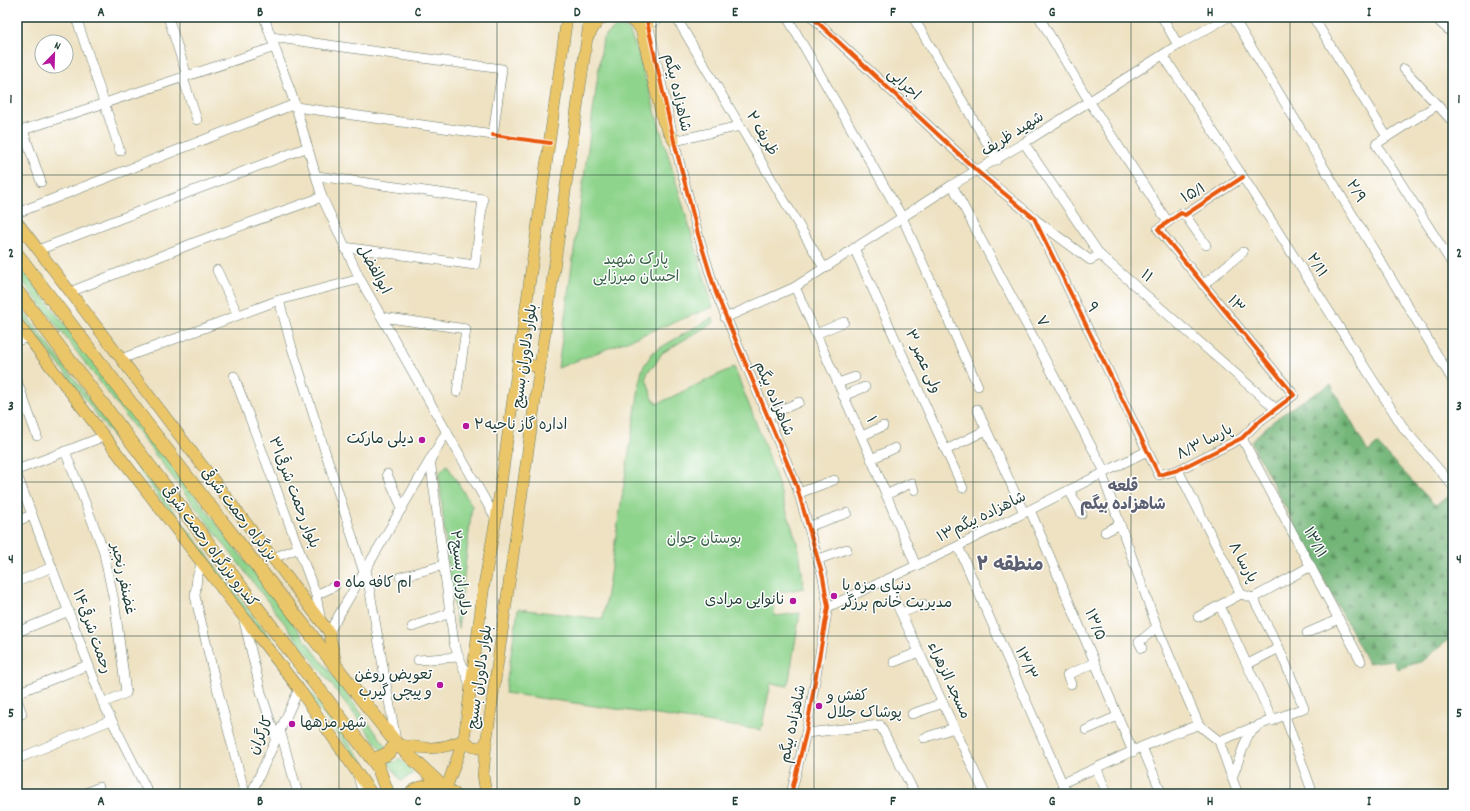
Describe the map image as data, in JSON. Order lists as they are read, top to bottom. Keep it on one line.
{"streets":{"highway":["بزرگراه رحمت شرقی"],"main road":["بلوار دلاوران بسیج","کندرو بزرگراه رحمت شرقی"],"street":["اجرایی","شاهزاده بیگم","ظریف ۲","شهید ظریف","۲/۹","۱۵/۱","۲/۱۱","ابوالفضل","۱۱","۱۳","۹","۷","ولی عصر ۳","۱","۸/۳ پارسا","بلوار رحمت شرقی۳۱","شاهزاده بیگم۱۳","۱۳/۱۱","۸ پارسا","دلاوران بسیج۲","غضنفر رنجبر","۱۳/۵","۱۴رحمت شرقی","۱۳/۳","مسجد الزهراء","کارگران"]},"crossings":[["اجرایی","شهید ظریف"],["اجرایی","۹"],["شاهزاده بیگم","شهید ظریف"],["شاهزاده بیگم","شاهزاده بیگم۱۳"],["ظریف ۲","شهید ظریف"],["شهید ظریف","۲/۱۱"],["شهید ظریف","۱۱"],["شهید ظریف","۹"],["شهید ظریف","۷"],["شهید ظریف","ولی عصر ۳"],["شهید ظریف","۱"],["۱۵/۱","۲/۱۱"],["۱۵/۱","۱۳"],["ابوالفضل","بلوار دلاوران بسیج"],["۱۱","۸/۳ پارسا"],["۱۳","۸/۳ پارسا"],["۹","۸/۳ پارسا"],["۹","شاهزاده بیگم۱۳"],["۷","شاهزاده بیگم۱۳"],["بلوار دلاوران بسیج","بزرگراه رحمت شرقی"],["بلوار دلاوران بسیج","دلاوران بسیج۲"],["۱","شاهزاده بیگم۱۳"],["۸/۳ پارسا","۱۳/۱۱"],["۸/۳ پارسا","۸ پارسا"],["شاهزاده بیگم۱۳","۱۳/۵"],["شاهزاده بیگم۱۳","۱۳/۳"],["شاهزاده بیگم۱۳","مسجد الزهراء"],["کندرو بزرگراه رحمت شرقی","کارگران"],["غضنفر رنجبر","۱۴رحمت شرقی"]],"districts":["قلعه شاهزاده بیگم","منطقه ۲"],"parks":["پارک شهید احسان میرزایی","بوستان جوان"],"places":["اداره گاز ناحیه۲","دیلی مارکت","ام کافه ماه","دنیای مزه با مدیریت خانم برزگر","نانوایی مرادی","تعویض روغن و پیچی گیرب","کفش و پوشاک جلال","شهر مزهها"],"north":"top right","grid":{"columns":["A","B","C","D","E","F","G","H","I"],"rows":["1","2","3","4","5"]}}
